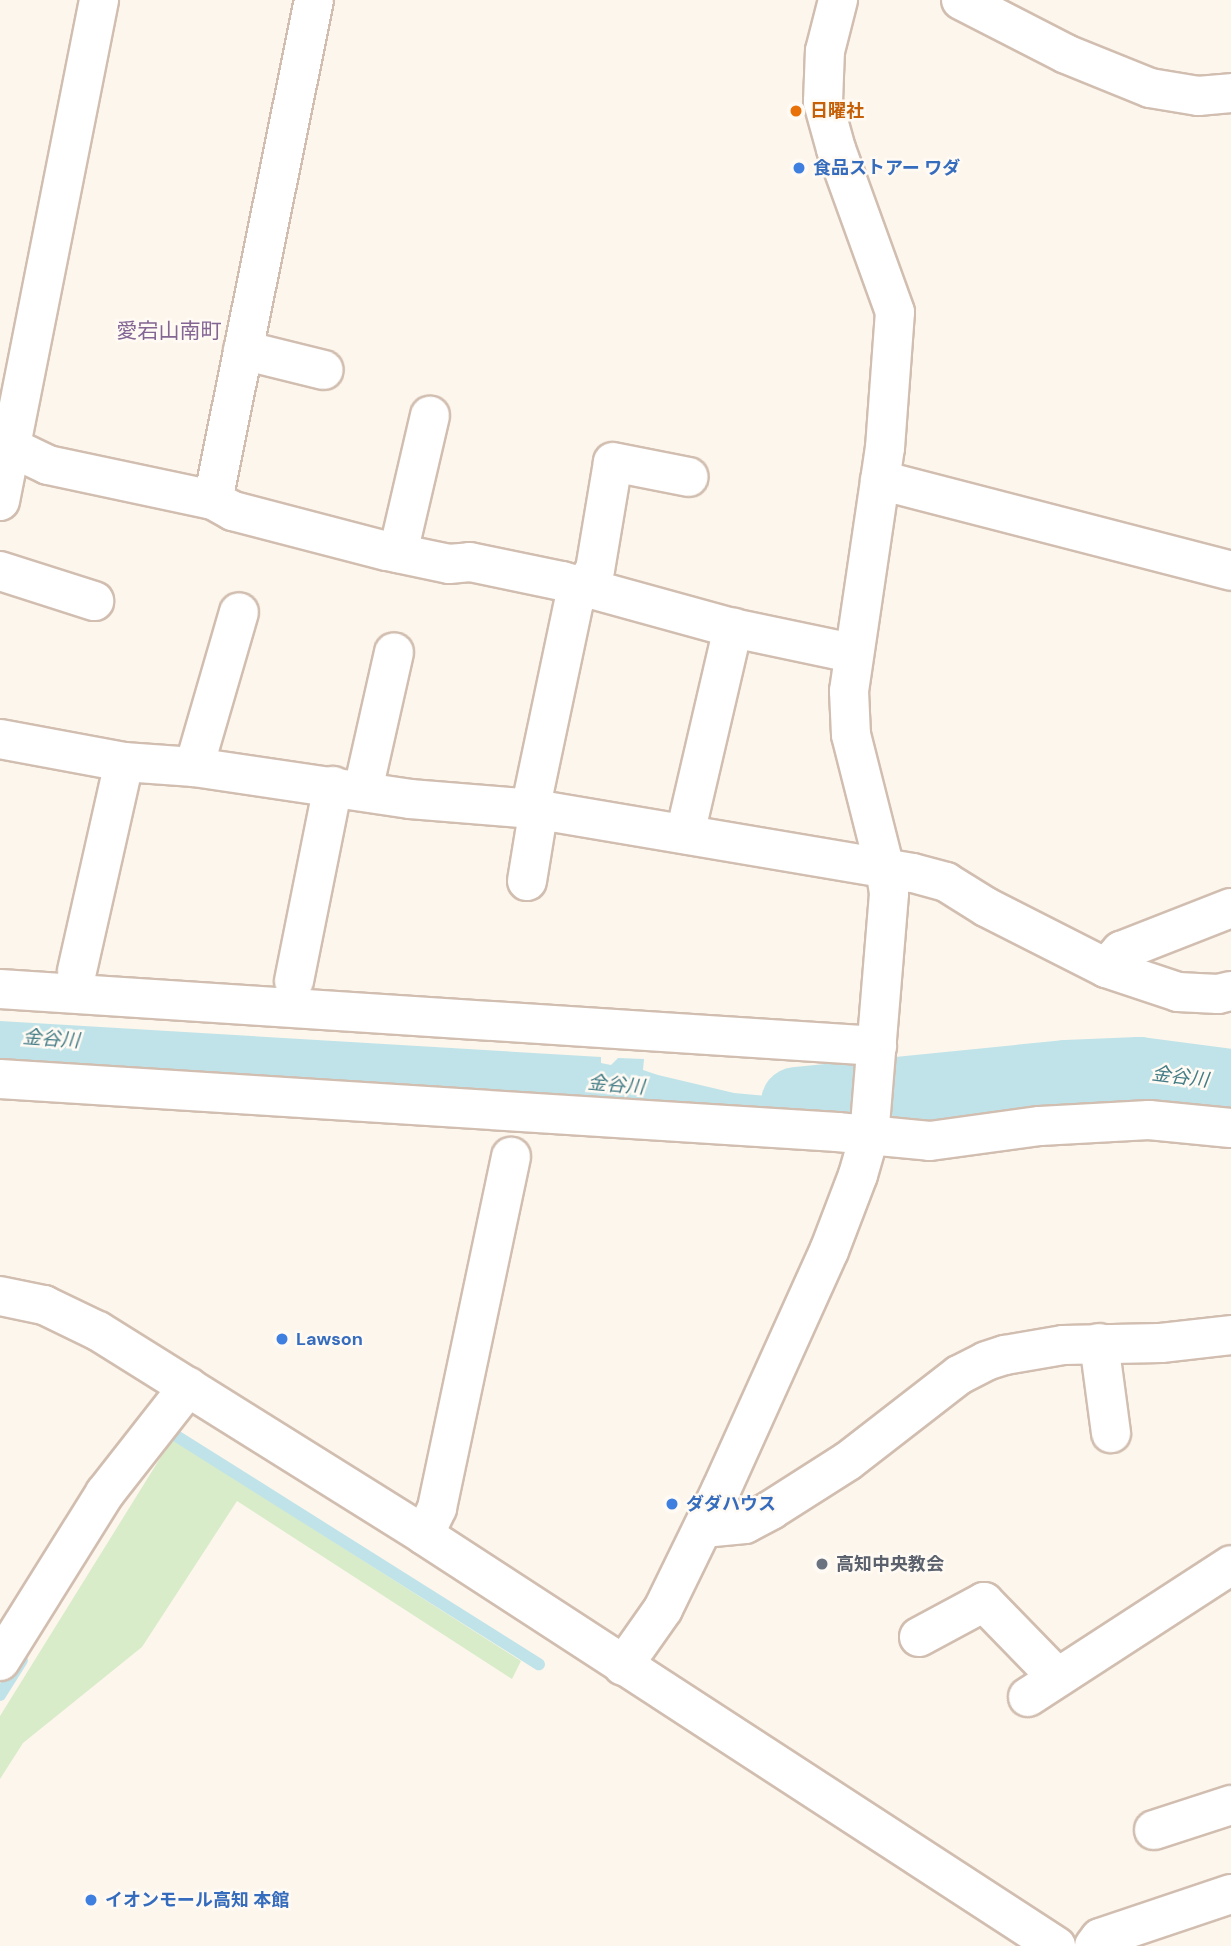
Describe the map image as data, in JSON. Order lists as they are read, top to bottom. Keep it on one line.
{"districts":["愛宕山南町"],"water":["金谷川"],"places":["日曜社","食品ストアー ワダ","Lawson","ダダハウス","高知中央教会","イオンモール高知 本館"]}
